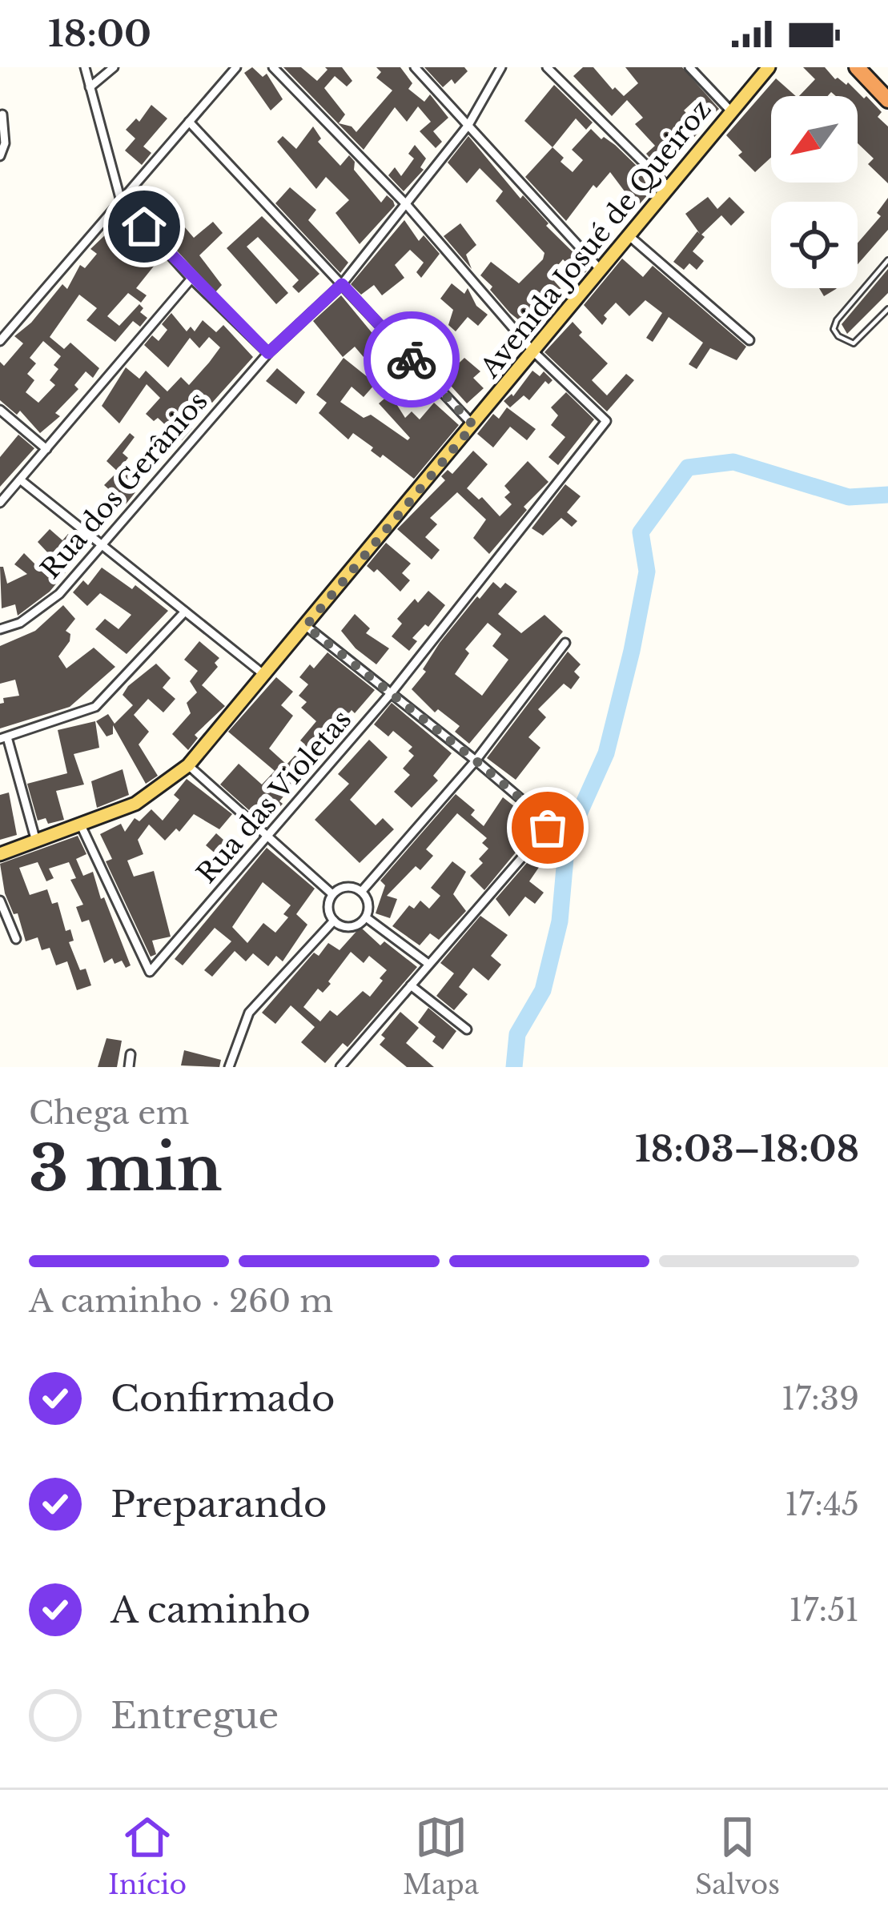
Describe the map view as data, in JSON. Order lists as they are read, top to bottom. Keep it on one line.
{"streets":{"main road":["Avenida Josué de Queiroz"],"street":["Rua dos Gerânios","Rua das Violetas"]},"crossings":[["Avenida Josué de Queiroz","Rua das Violetas"]],"north":"bottom left","page":{"status":"18:00","heading":["3 min","Chega em","18:03–18:08"],"bar":"A caminho · 260 m","list":[["Confirmado","17:39"],["Preparando","17:45"],["A caminho","17:51"],"Entregue"],"tabs":["Início","Mapa","Salvos"]}}
